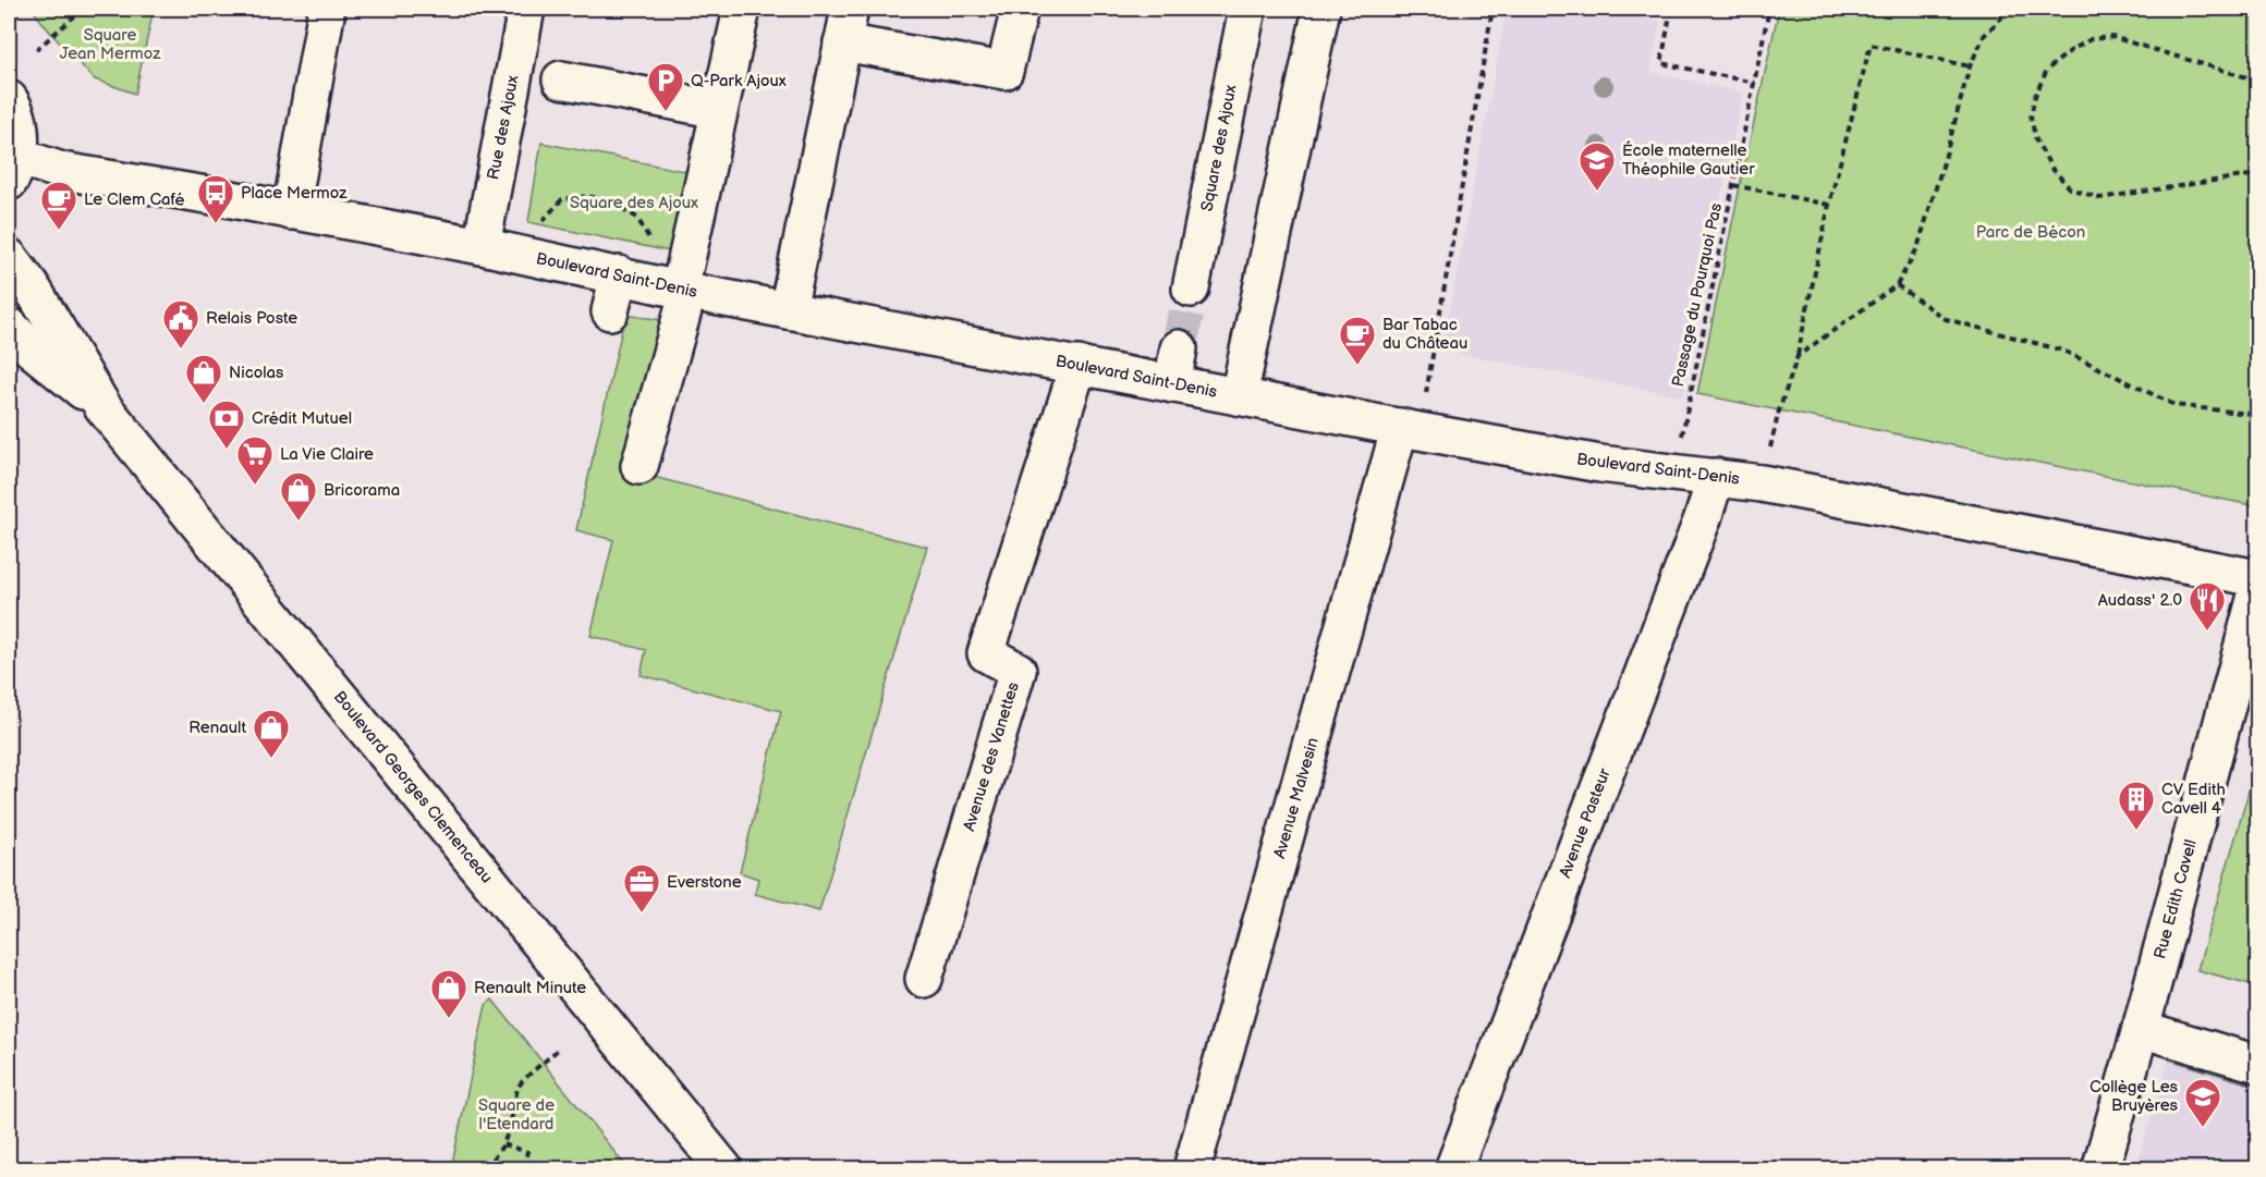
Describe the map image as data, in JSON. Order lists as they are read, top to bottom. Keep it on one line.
{"streets":{"main road":["Rue des Ajoux","Square des Ajoux","Boulevard Saint-Denis","Avenue des Vanettes","Boulevard Georges Clemenceau","Avenue Malvesin","Avenue Pasteur","Rue Edith Cavell"],"path":["Passage du Pourquoi Pas"]},"crossings":[["Rue des Ajoux","Boulevard Saint-Denis"],["Boulevard Saint-Denis","Passage du Pourquoi Pas"],["Boulevard Saint-Denis","Avenue des Vanettes"],["Boulevard Saint-Denis","Avenue Malvesin"],["Boulevard Saint-Denis","Avenue Pasteur"]],"parks":["Square Jean Mermoz","Square des Ajoux","Parc de Bécon","Square de l'Etendard"],"places":{"parking":["Q-Park Ajoux"],"school or university":["École maternelle Théophile Gautier","Collège Les Bruyères"],"bus stop":["Place Mermoz"],"cafe":["Le Clem Café","Bar Tabac du Château"],"public building":["Relais Poste"],"shop":["Nicolas","Bricorama","Renault","Renault Minute"],"bank":["Crédit Mutuel"],"supermarket":["La Vie Claire"],"restaurant":["Audass' 2.0"],"building":["CV Edith Cavell 4"],"office":["Everstone"]}}
